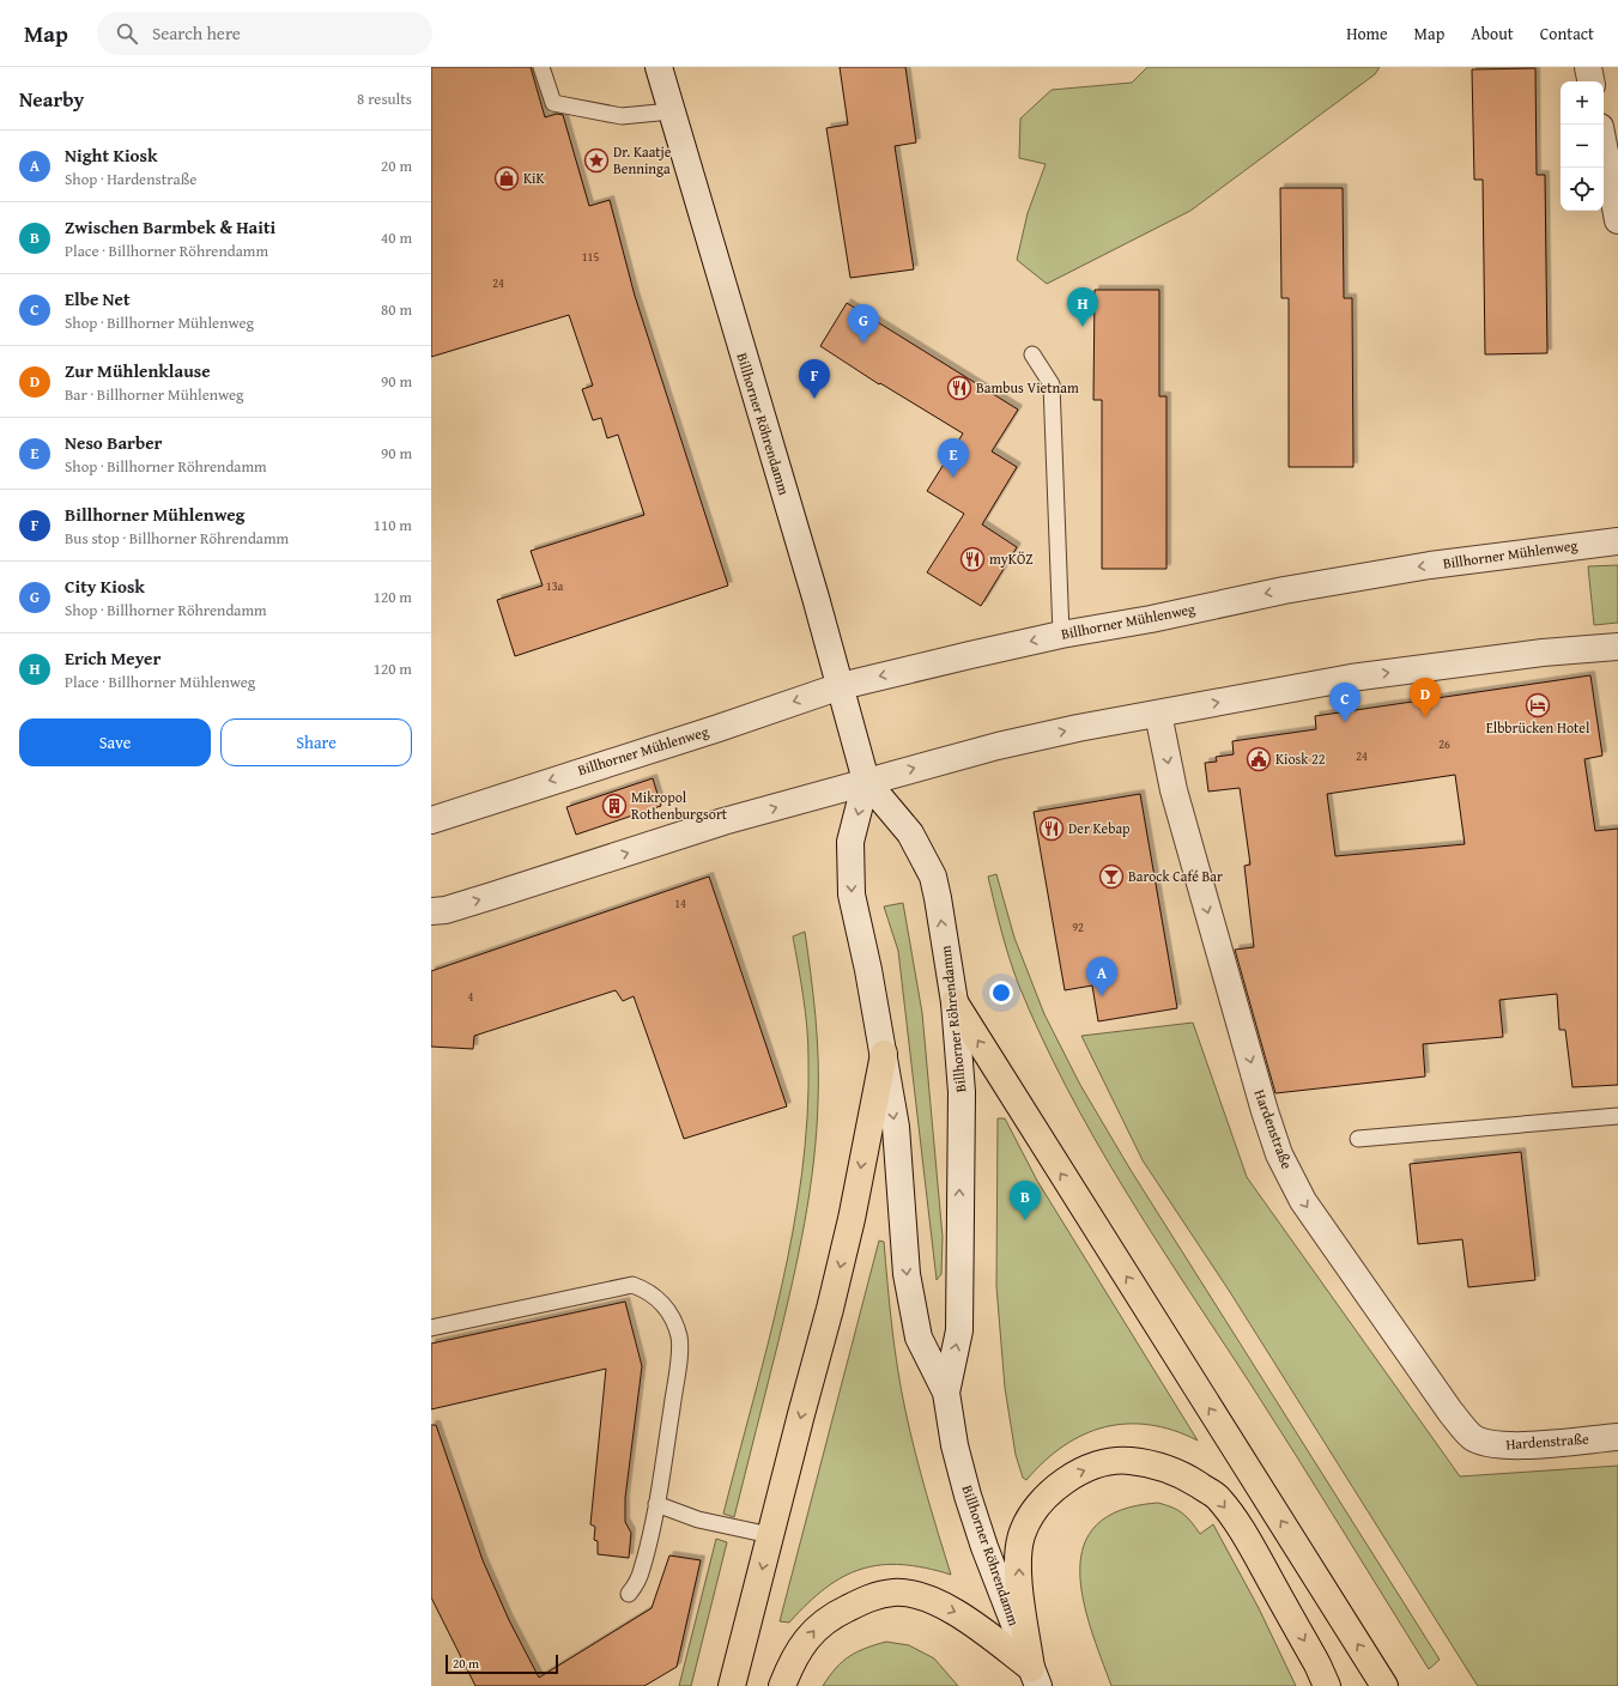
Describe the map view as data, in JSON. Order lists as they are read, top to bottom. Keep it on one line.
{"streets":{"street":["Billhorner Röhrendamm","Billhorner Mühlenweg","Hardenstraße"]},"crossings":[["Billhorner Röhrendamm","Billhorner Mühlenweg"]],"one_way":["Hardenstraße"],"places":{"place":["Dr. Kaatje Benninga"],"shop":["KiK"],"restaurant":["Bambus Vietnam","myKÖZ","Der Kebap"],"hotel":["Elbbrücken Hotel"],"public building":["Kiosk 22"],"building":["Mikropol Rothenburgsort"],"bar":["Barock Café Bar"]},"house_numbers":["115","24","13a","26","24","14","92","4"],"scale_bar":"20 m","page":{"header":"Map","search":"Search here","nav":["Home","Map","About","Contact"],"heading":["Nearby","8 results"],"map_buttons":["+","−"],"list":[{"mark":"A","name":"Night Kiosk","note":"Shop · Hardenstraße","value":"20 m"},{"mark":"B","name":"Zwischen Barmbek & Haiti","note":"Place · Billhorner Röhrendamm","value":"40 m"},{"mark":"C","name":"Elbe Net","note":"Shop · Billhorner Mühlenweg","value":"80 m"},{"mark":"D","name":"Zur Mühlenklause","note":"Bar · Billhorner Mühlenweg","value":"90 m"},{"mark":"E","name":"Neso Barber","note":"Shop · Billhorner Röhrendamm","value":"90 m"},{"mark":"F","name":"Billhorner Mühlenweg","note":"Bus stop · Billhorner Röhrendamm","value":"110 m"},{"mark":"G","name":"City Kiosk","note":"Shop · Billhorner Röhrendamm","value":"120 m"},{"mark":"H","name":"Erich Meyer","note":"Place · Billhorner Mühlenweg","value":"120 m"}],"pins":["H","G","F","E","D","C","A","B"],"buttons":["Save","Share"],"scale":"20 m"}}
